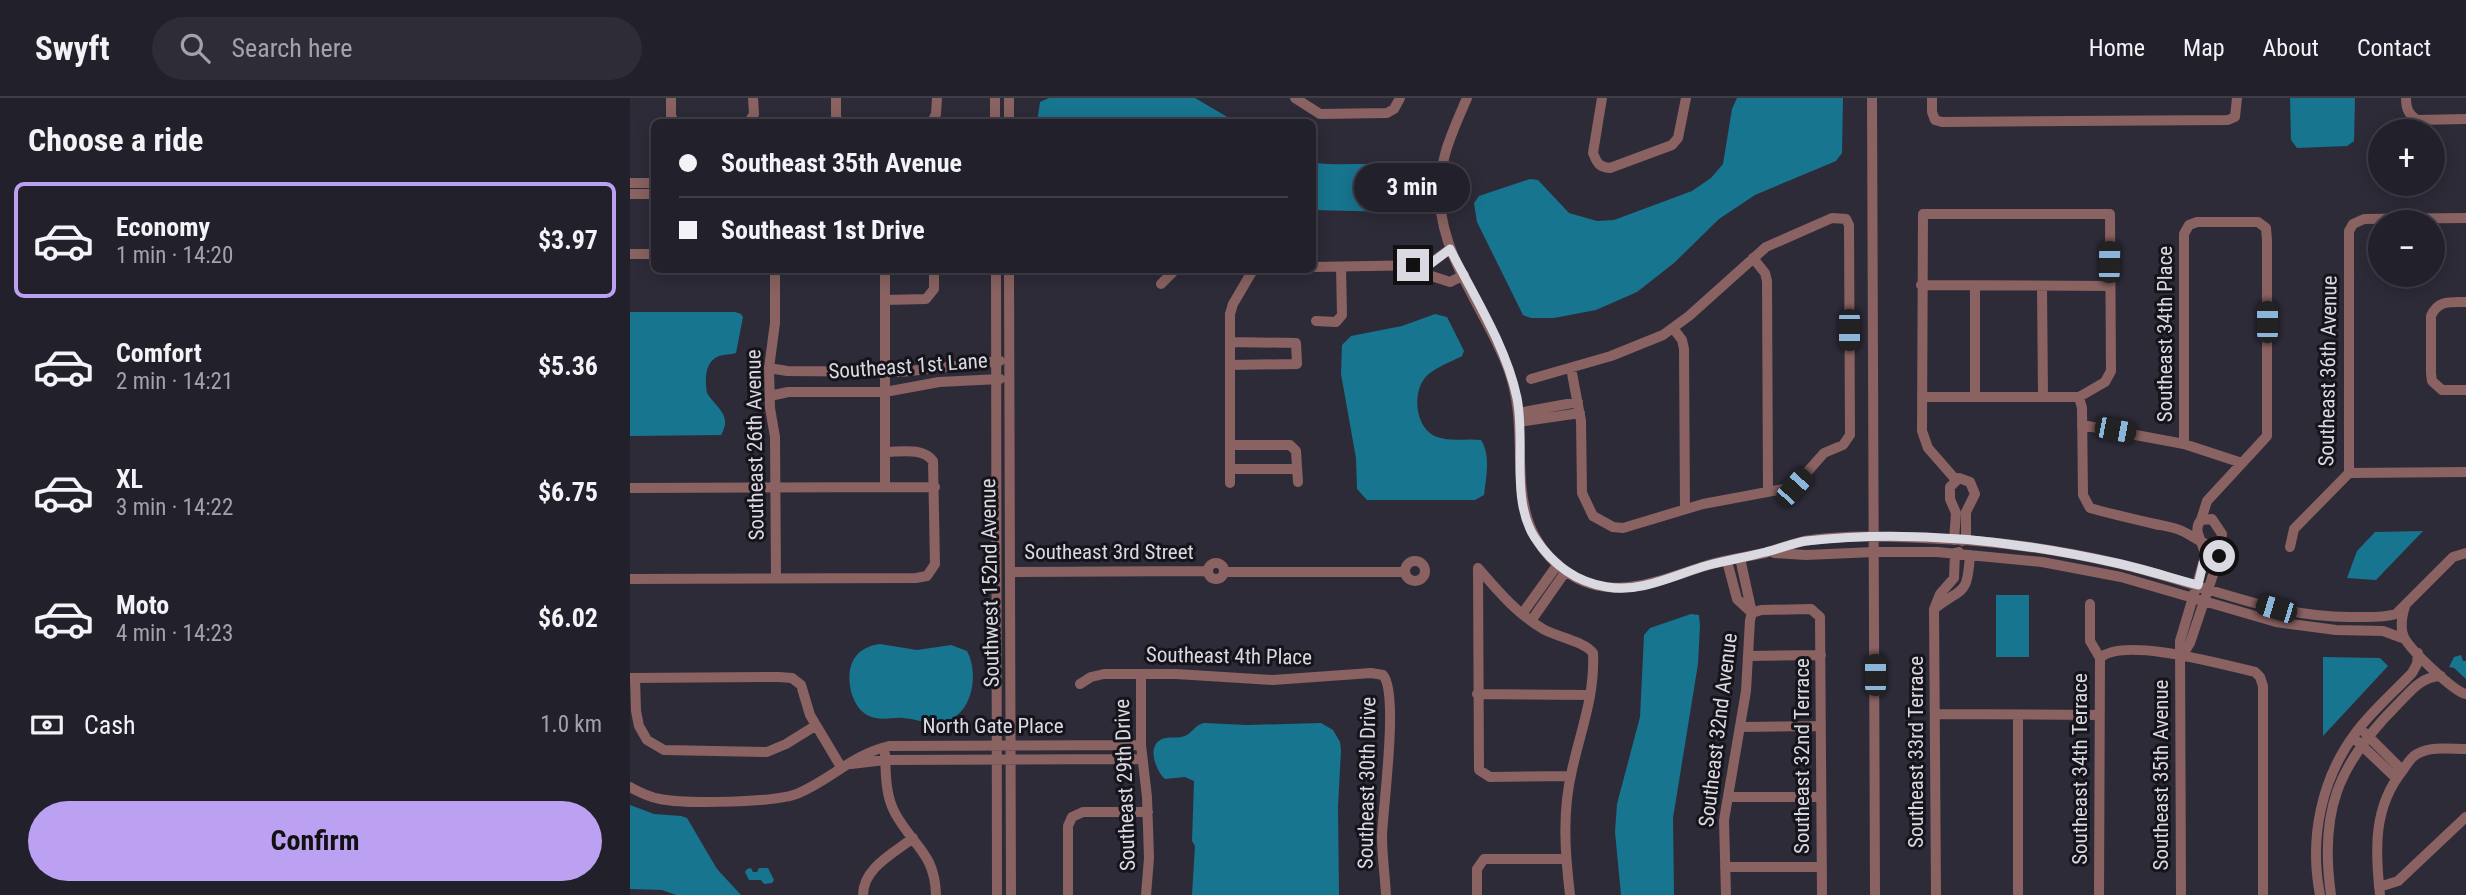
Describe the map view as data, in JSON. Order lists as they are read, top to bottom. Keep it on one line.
{"streets":{"street":["Southeast 34th Place","Southeast 1st Lane","Southeast 36th Avenue","Southeast 26th Avenue","Southeast 3rd Street","Southwest 152nd Avenue","Southeast 4th Place","North Gate Place","Southeast 32nd Avenue","Southeast 33rd Terrace","Southeast 32nd Terrace","Southeast 34th Terrace","Southeast 35th Avenue","Southeast 30th Drive","Southeast 29th Drive"]},"crossings":[["Southeast 1st Lane","Southeast 26th Avenue"],["Southeast 1st Lane","Southwest 152nd Avenue"],["Southeast 3rd Street","Southwest 152nd Avenue"],["Southwest 152nd Avenue","North Gate Place"],["Southeast 4th Place","Southeast 30th Drive"],["Southeast 4th Place","Southeast 29th Drive"],["North Gate Place","Southeast 29th Drive"],["Southeast 32nd Avenue","Southeast 32nd Terrace"]],"page":{"header":"Swyft","search":"Search here","nav":["Home","Map","About","Contact"],"heading":"Choose a ride","map_buttons":["+","−"],"banner":["Southeast 35th Avenue","Southeast 1st Drive"],"bubble":"3 min","list":[{"name":"Economy","note":"1 min · 14:20","value":"$3.97"},{"name":"Comfort","note":"2 min · 14:21","value":"$5.36"},{"name":"XL","note":"3 min · 14:22","value":"$6.75"},{"name":"Moto","note":"4 min · 14:23","value":"$6.02"}],"pay":["Cash","1.0 km"],"buttons":"Confirm"}}
